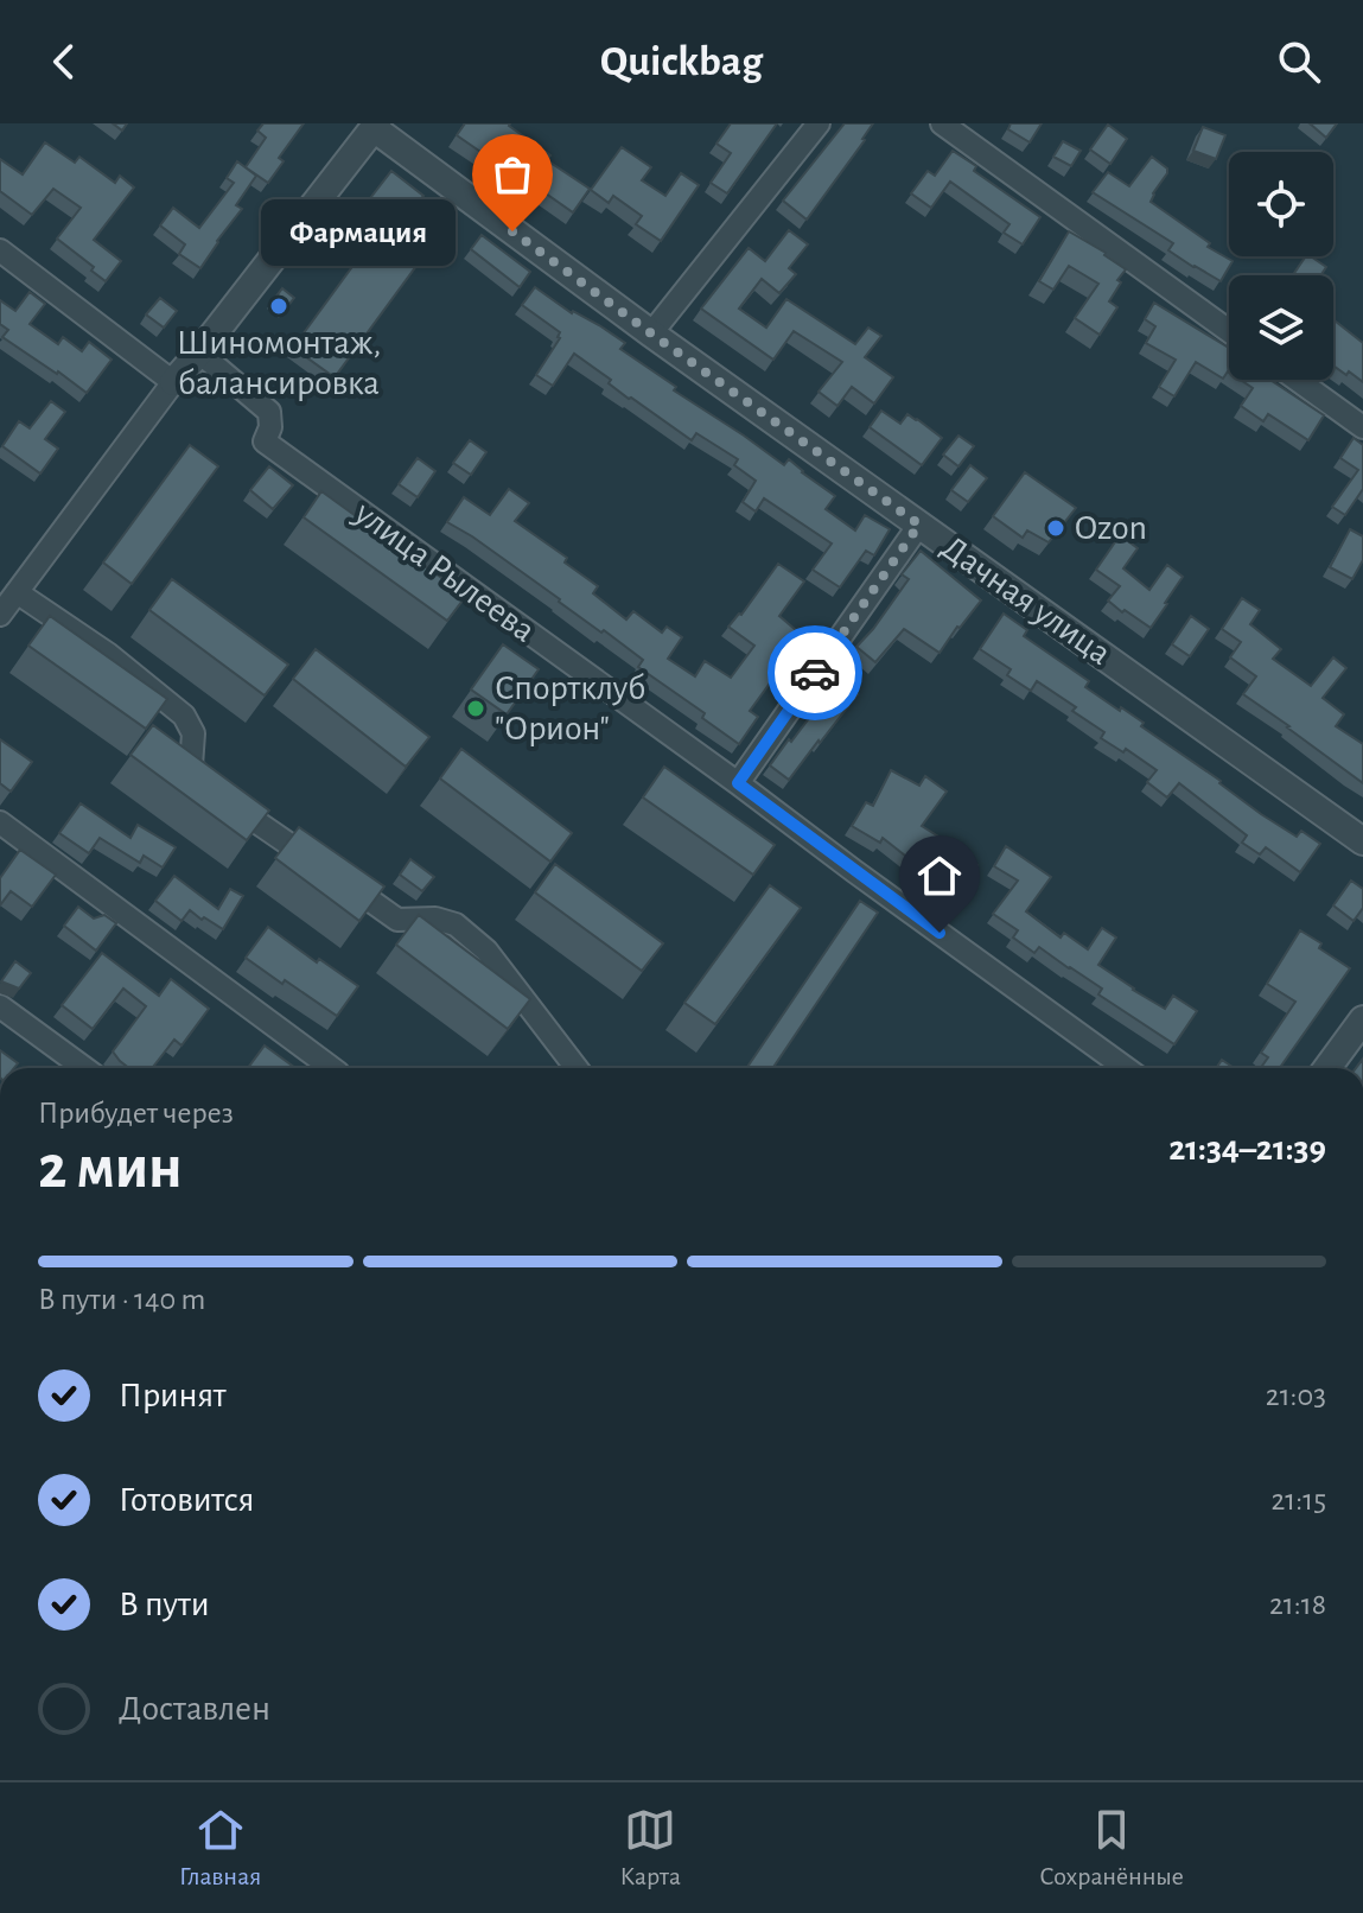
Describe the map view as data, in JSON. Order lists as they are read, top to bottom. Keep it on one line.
{"streets":{"street":["улица Рылеева","Дачная улица"]},"places":["Фармация","Шиномонтаж, балансировка","Ozon","Спортклуб \"Орион\""],"page":{"header":"Quickbag","bubble":"Фармация","heading":["2 мин","Прибудет через","21:34–21:39"],"bar":"В пути · 140 m","list":[["Принят","21:03"],["Готовится","21:15"],["В пути","21:18"],"Доставлен"],"tabs":["Главная","Карта","Сохранённые"]}}
